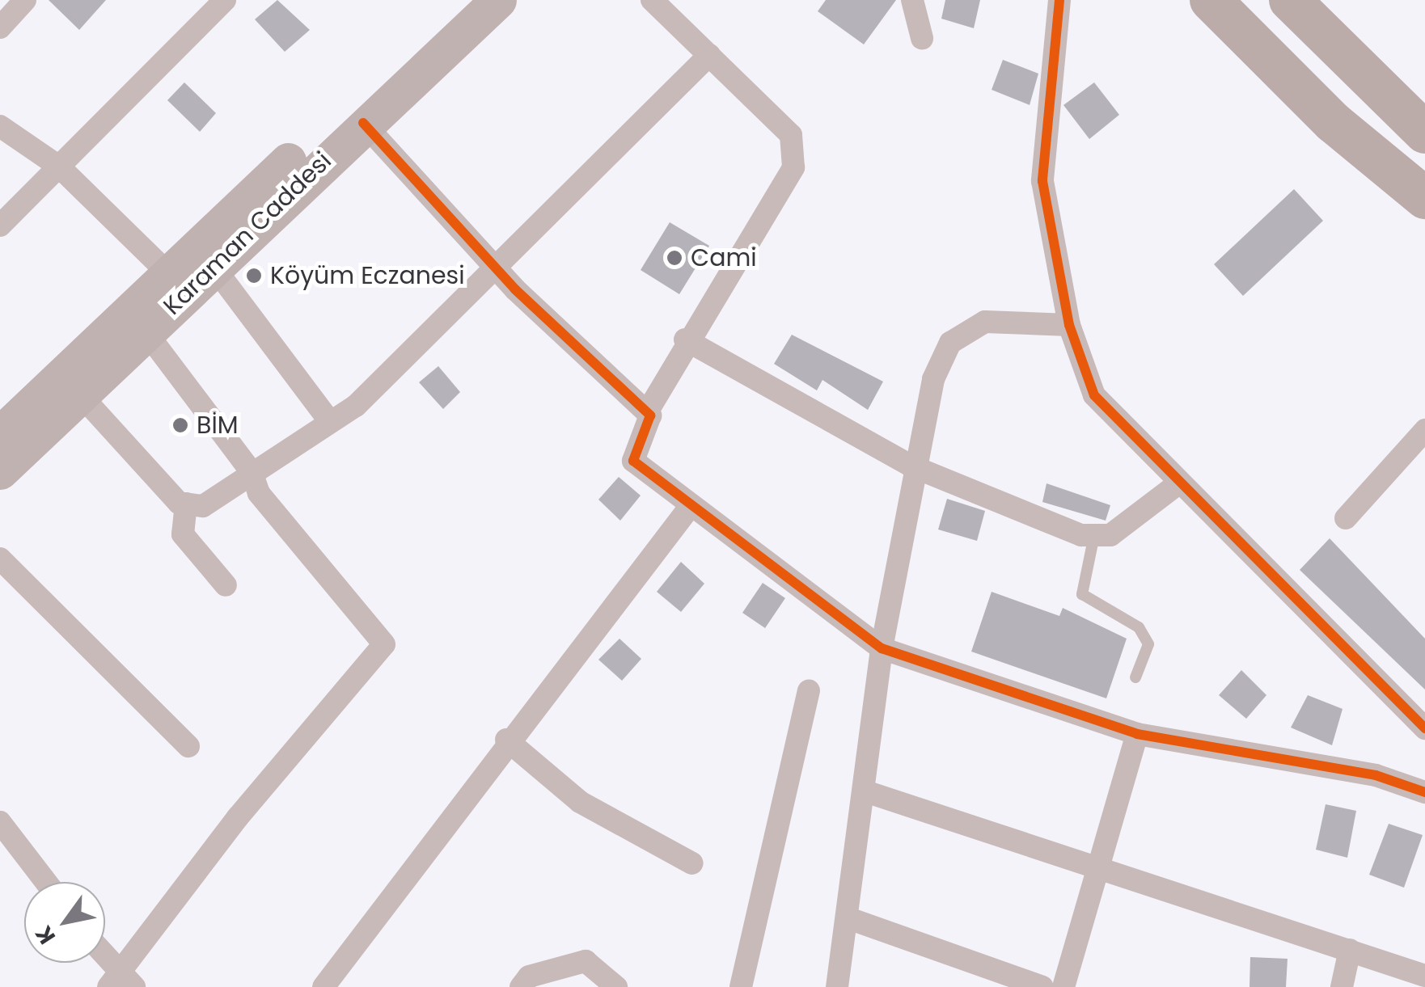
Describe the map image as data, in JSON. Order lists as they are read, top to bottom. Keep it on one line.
{"streets":{"main road":["Karaman Caddesi"]},"places":["Cami","Köyüm Eczanesi","BİM"],"north":"bottom left"}
